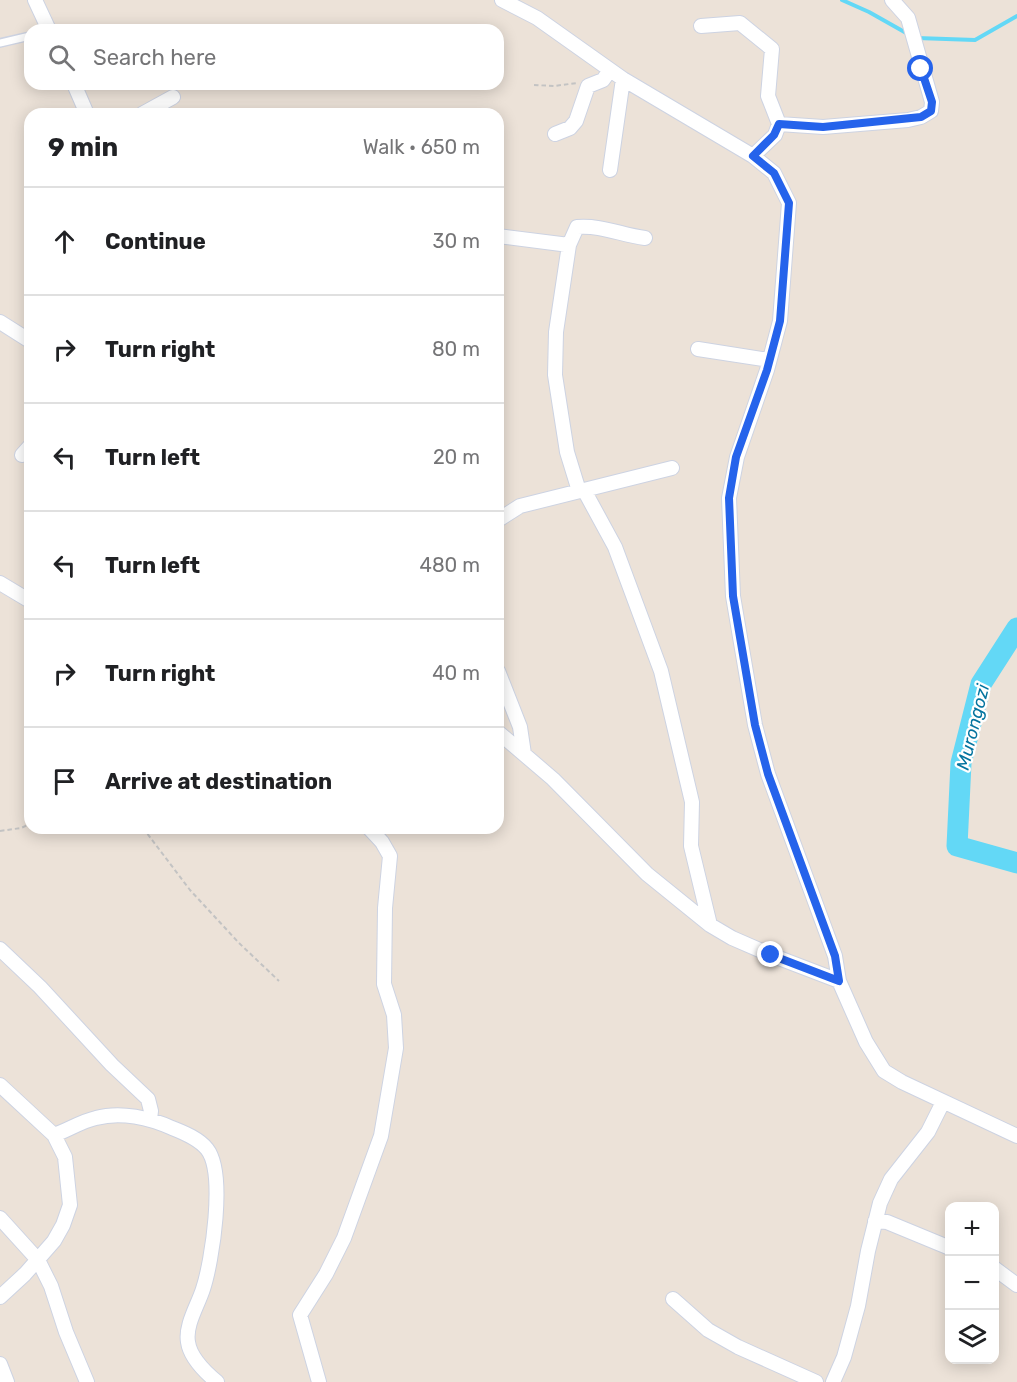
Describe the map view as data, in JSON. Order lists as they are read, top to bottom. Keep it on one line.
{"water":["Murongozi"],"page":{"search":"Search here","heading":["9 min","Walk · 650 m"],"list":[["Continue","30 m"],["Turn right","80 m"],["Turn left","20 m"],["Turn left","480 m"],["Turn right","40 m"],"Arrive at destination"],"map_buttons":["+","−"]}}
